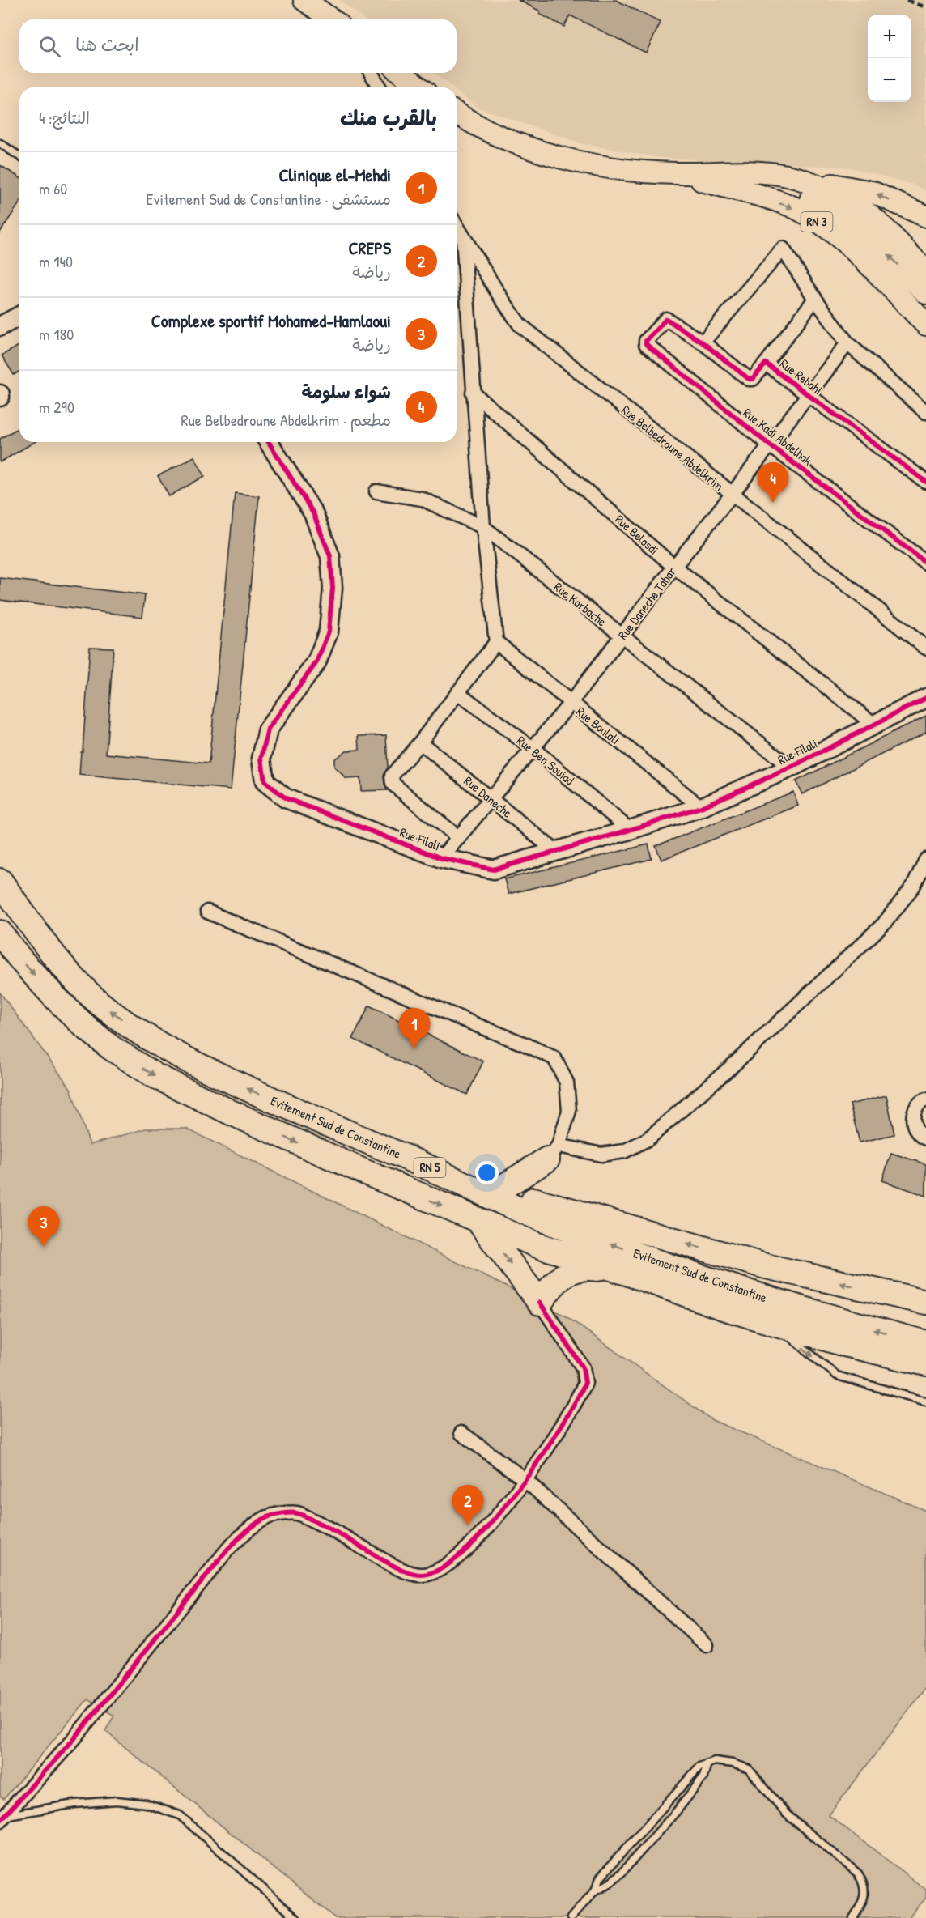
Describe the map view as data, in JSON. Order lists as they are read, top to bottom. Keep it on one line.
{"streets":{"highway":["Evitement Sud de Constantine","RN 5"],"main road":["RN 3"],"street":["Rue Rebahi","Rue Kadi Abdelhak","Rue Belbedroune Abdelkrim","Rue Belasdi","Rue Daneche Tahar","Rue Karbache","Rue Boulali","Rue Filali","Rue Ben Souiad","Rue Daneche"]},"crossings":[["Rue Rebahi","Rue Kadi Abdelhak"],["Rue Rebahi","Rue Daneche Tahar"],["Rue Kadi Abdelhak","Rue Daneche Tahar"],["Rue Belbedroune Abdelkrim","Rue Daneche Tahar"],["Rue Belasdi","Rue Daneche Tahar"],["Rue Belasdi","Rue Filali"],["Rue Daneche Tahar","Rue Karbache"],["Rue Daneche Tahar","Rue Boulali"],["Rue Daneche Tahar","Rue Filali"],["Rue Daneche Tahar","Rue Ben Souiad"],["Rue Daneche Tahar","Rue Daneche"],["Rue Karbache","Rue Filali"],["Rue Boulali","Rue Filali"],["Rue Filali","Rue Ben Souiad"],["Rue Filali","Rue Daneche"]],"page":{"map_buttons":["+","−"],"search":"ابحث هنا","heading":["بالقرب منك","النتائج: 4"],"list":[{"mark":"1","name":"Clinique el-Mehdi","note":"مستشفى · Evitement Sud de Constantine","value":"60 m"},{"mark":"2","name":"CREPS","note":"رياضة","value":"140 m"},{"mark":"3","name":"Complexe sportif Mohamed-Hamlaoui","note":"رياضة","value":"180 m"},{"mark":"4","name":"شواء سلومة","note":"مطعم · Rue Belbedroune Abdelkrim","value":"290 m"}],"pins":["4","1","3","2"]}}
